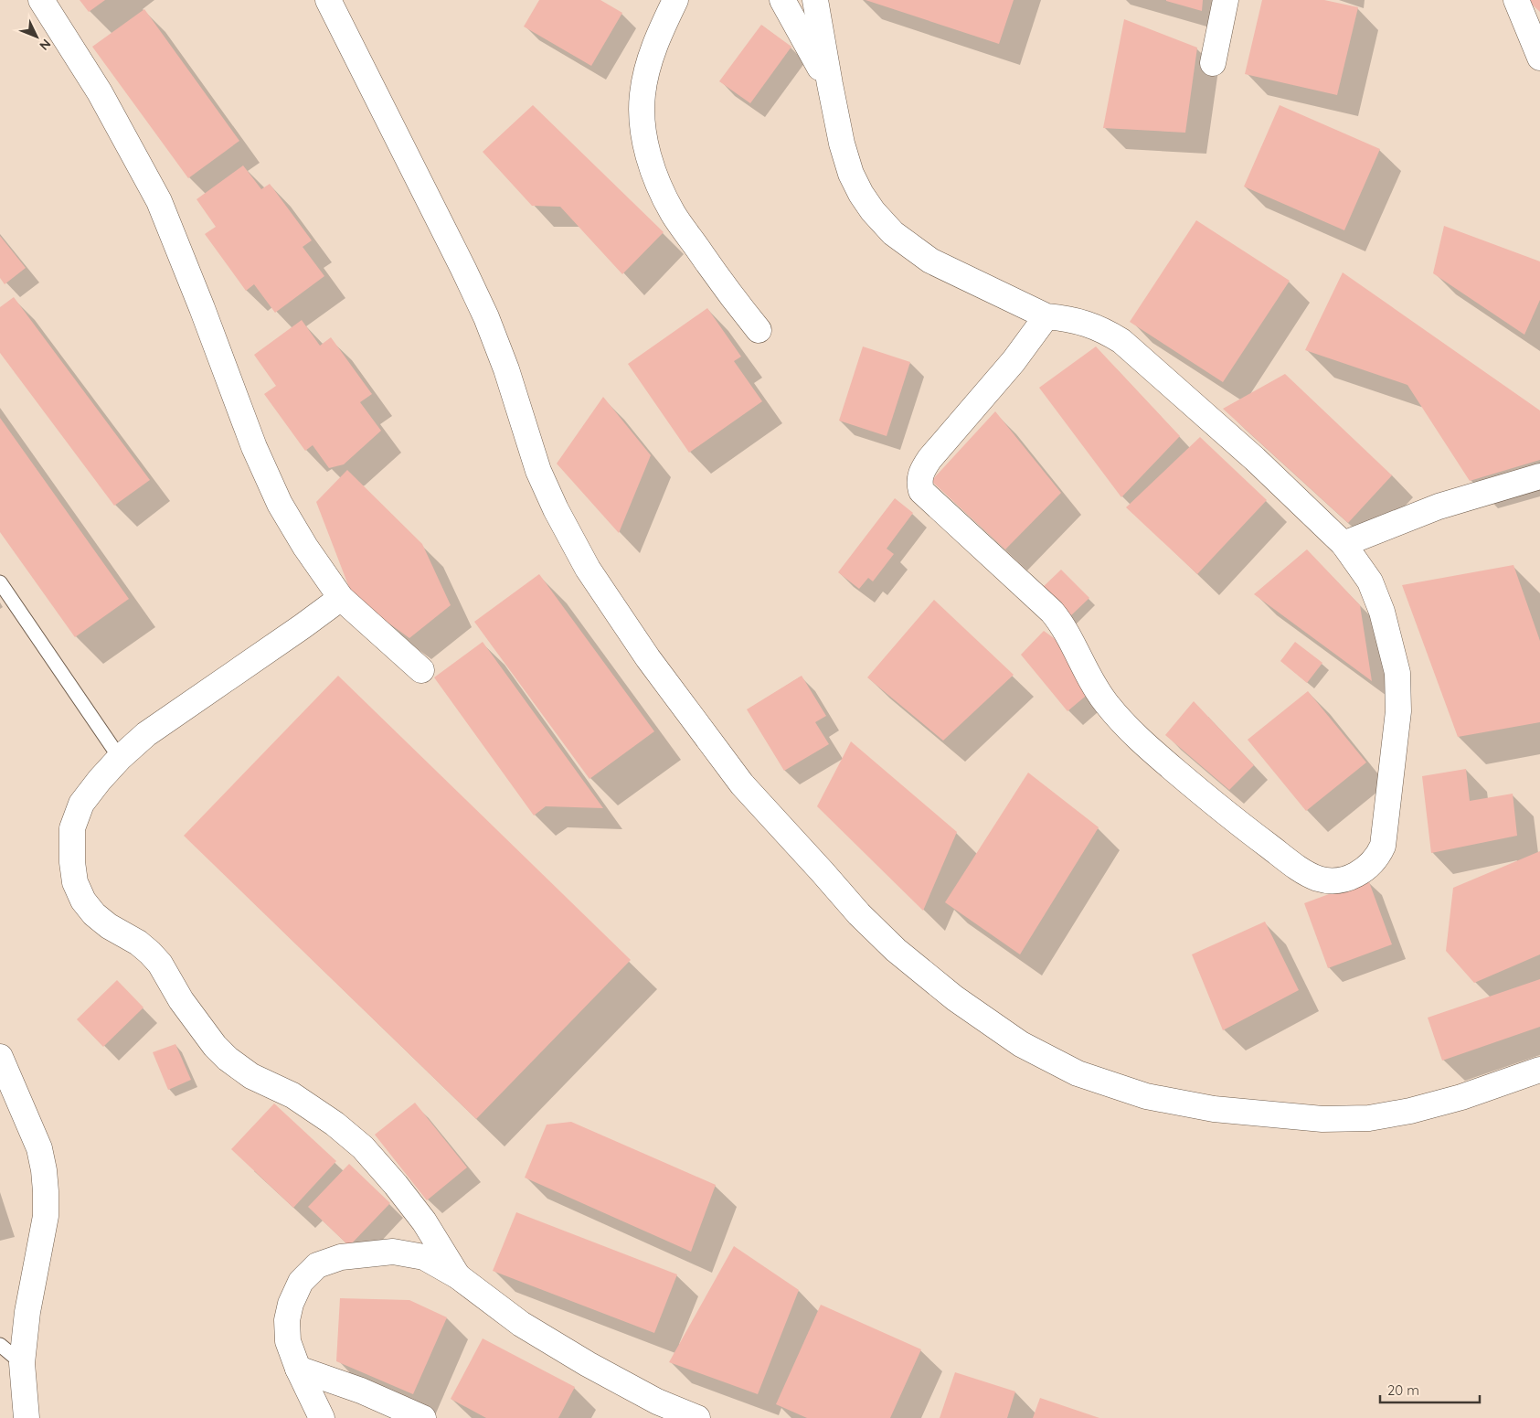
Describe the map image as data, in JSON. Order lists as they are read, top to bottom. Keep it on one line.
{"scale_bar":"20 m","north":"bottom right"}
